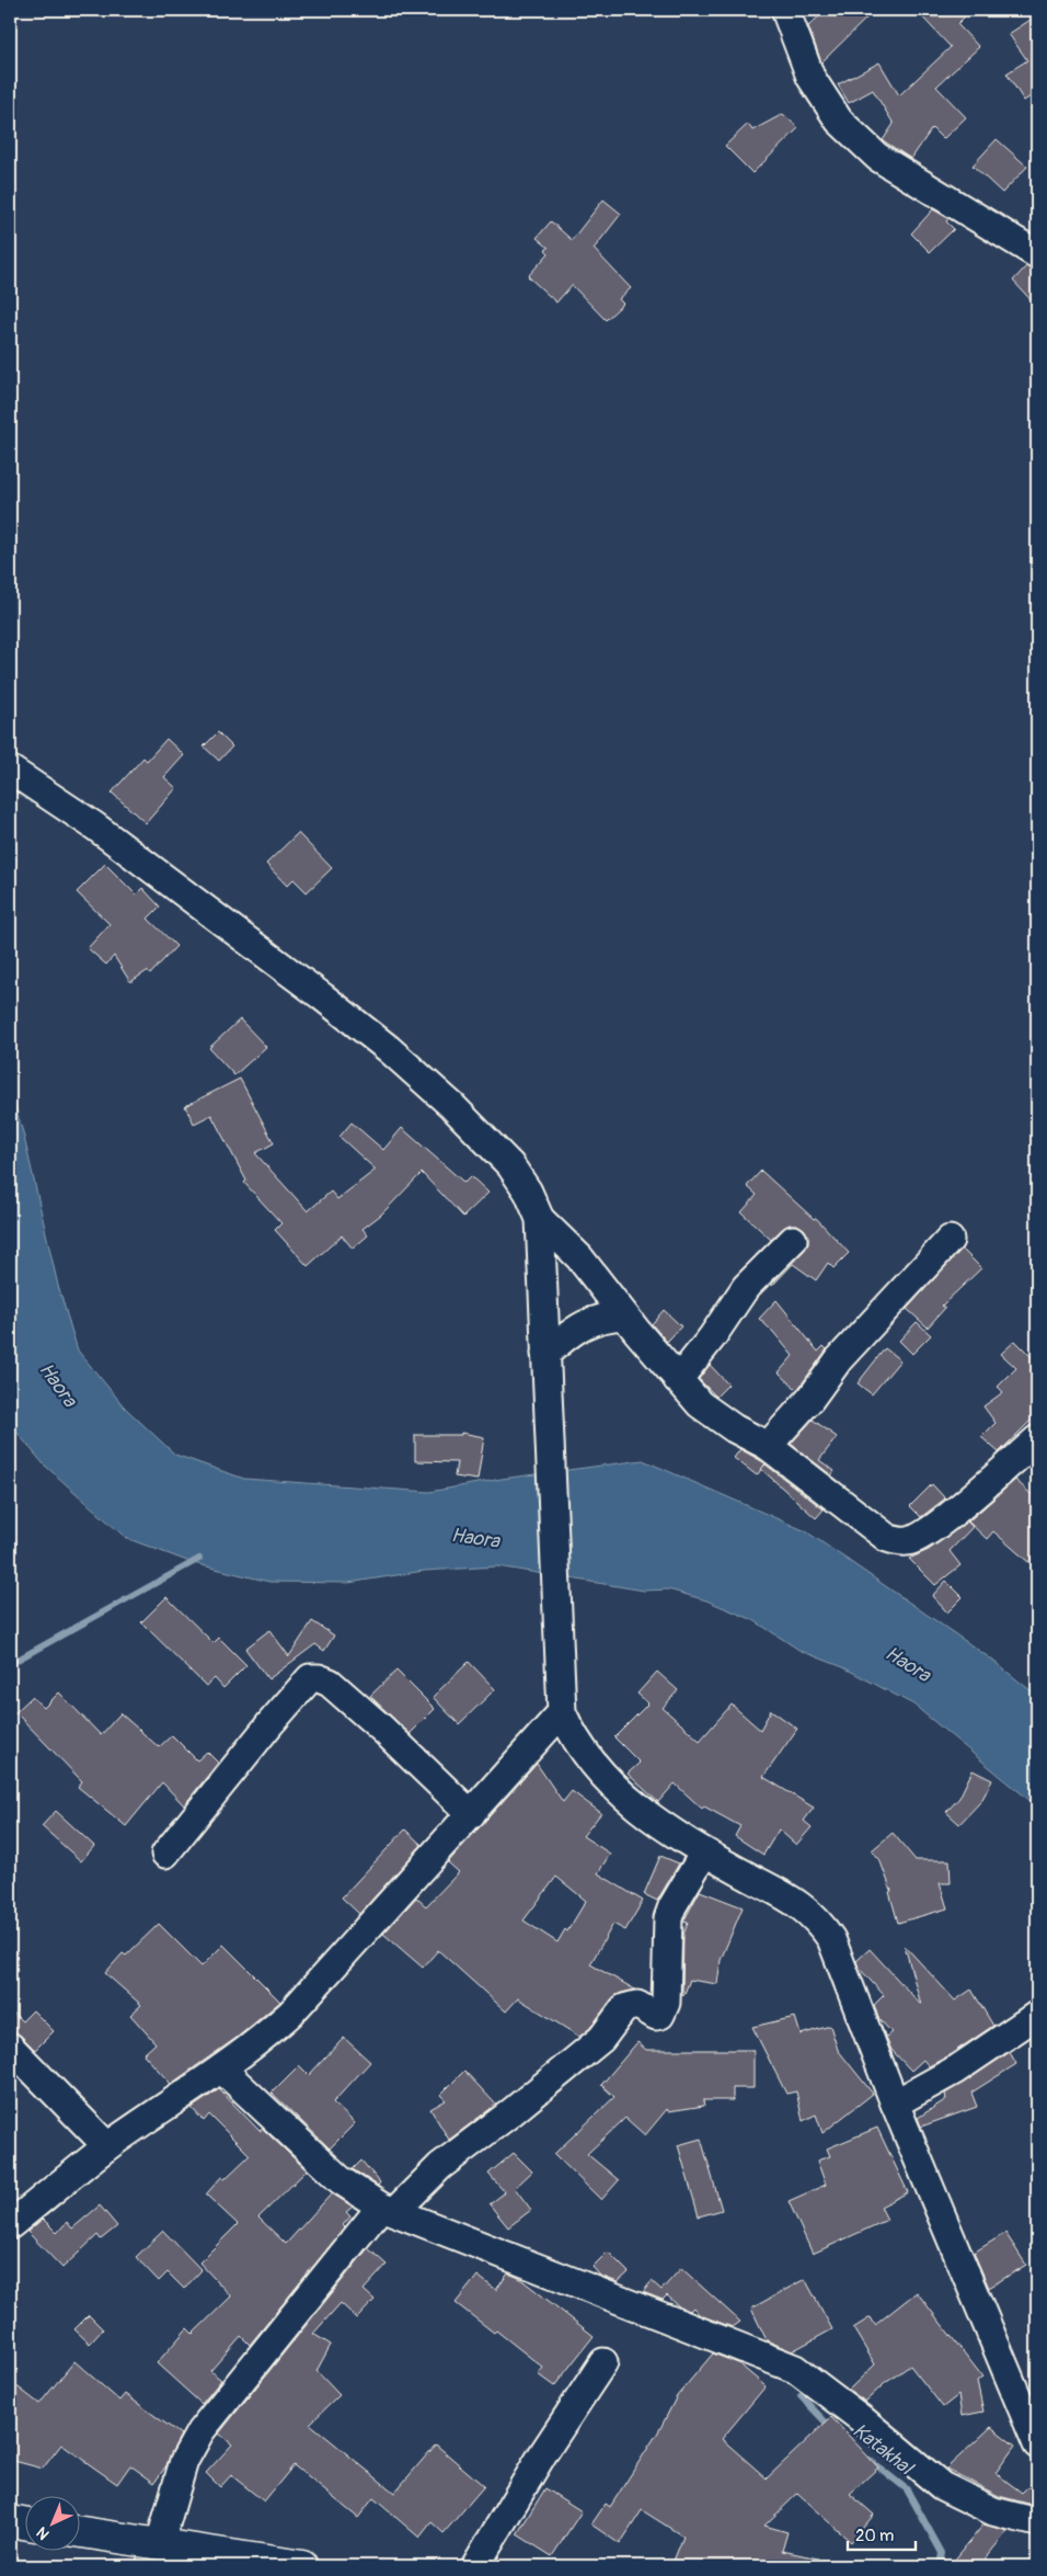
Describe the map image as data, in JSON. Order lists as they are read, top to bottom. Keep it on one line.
{"water":["Haora","Katakhal"],"scale_bar":"20 m","north":"bottom left"}
